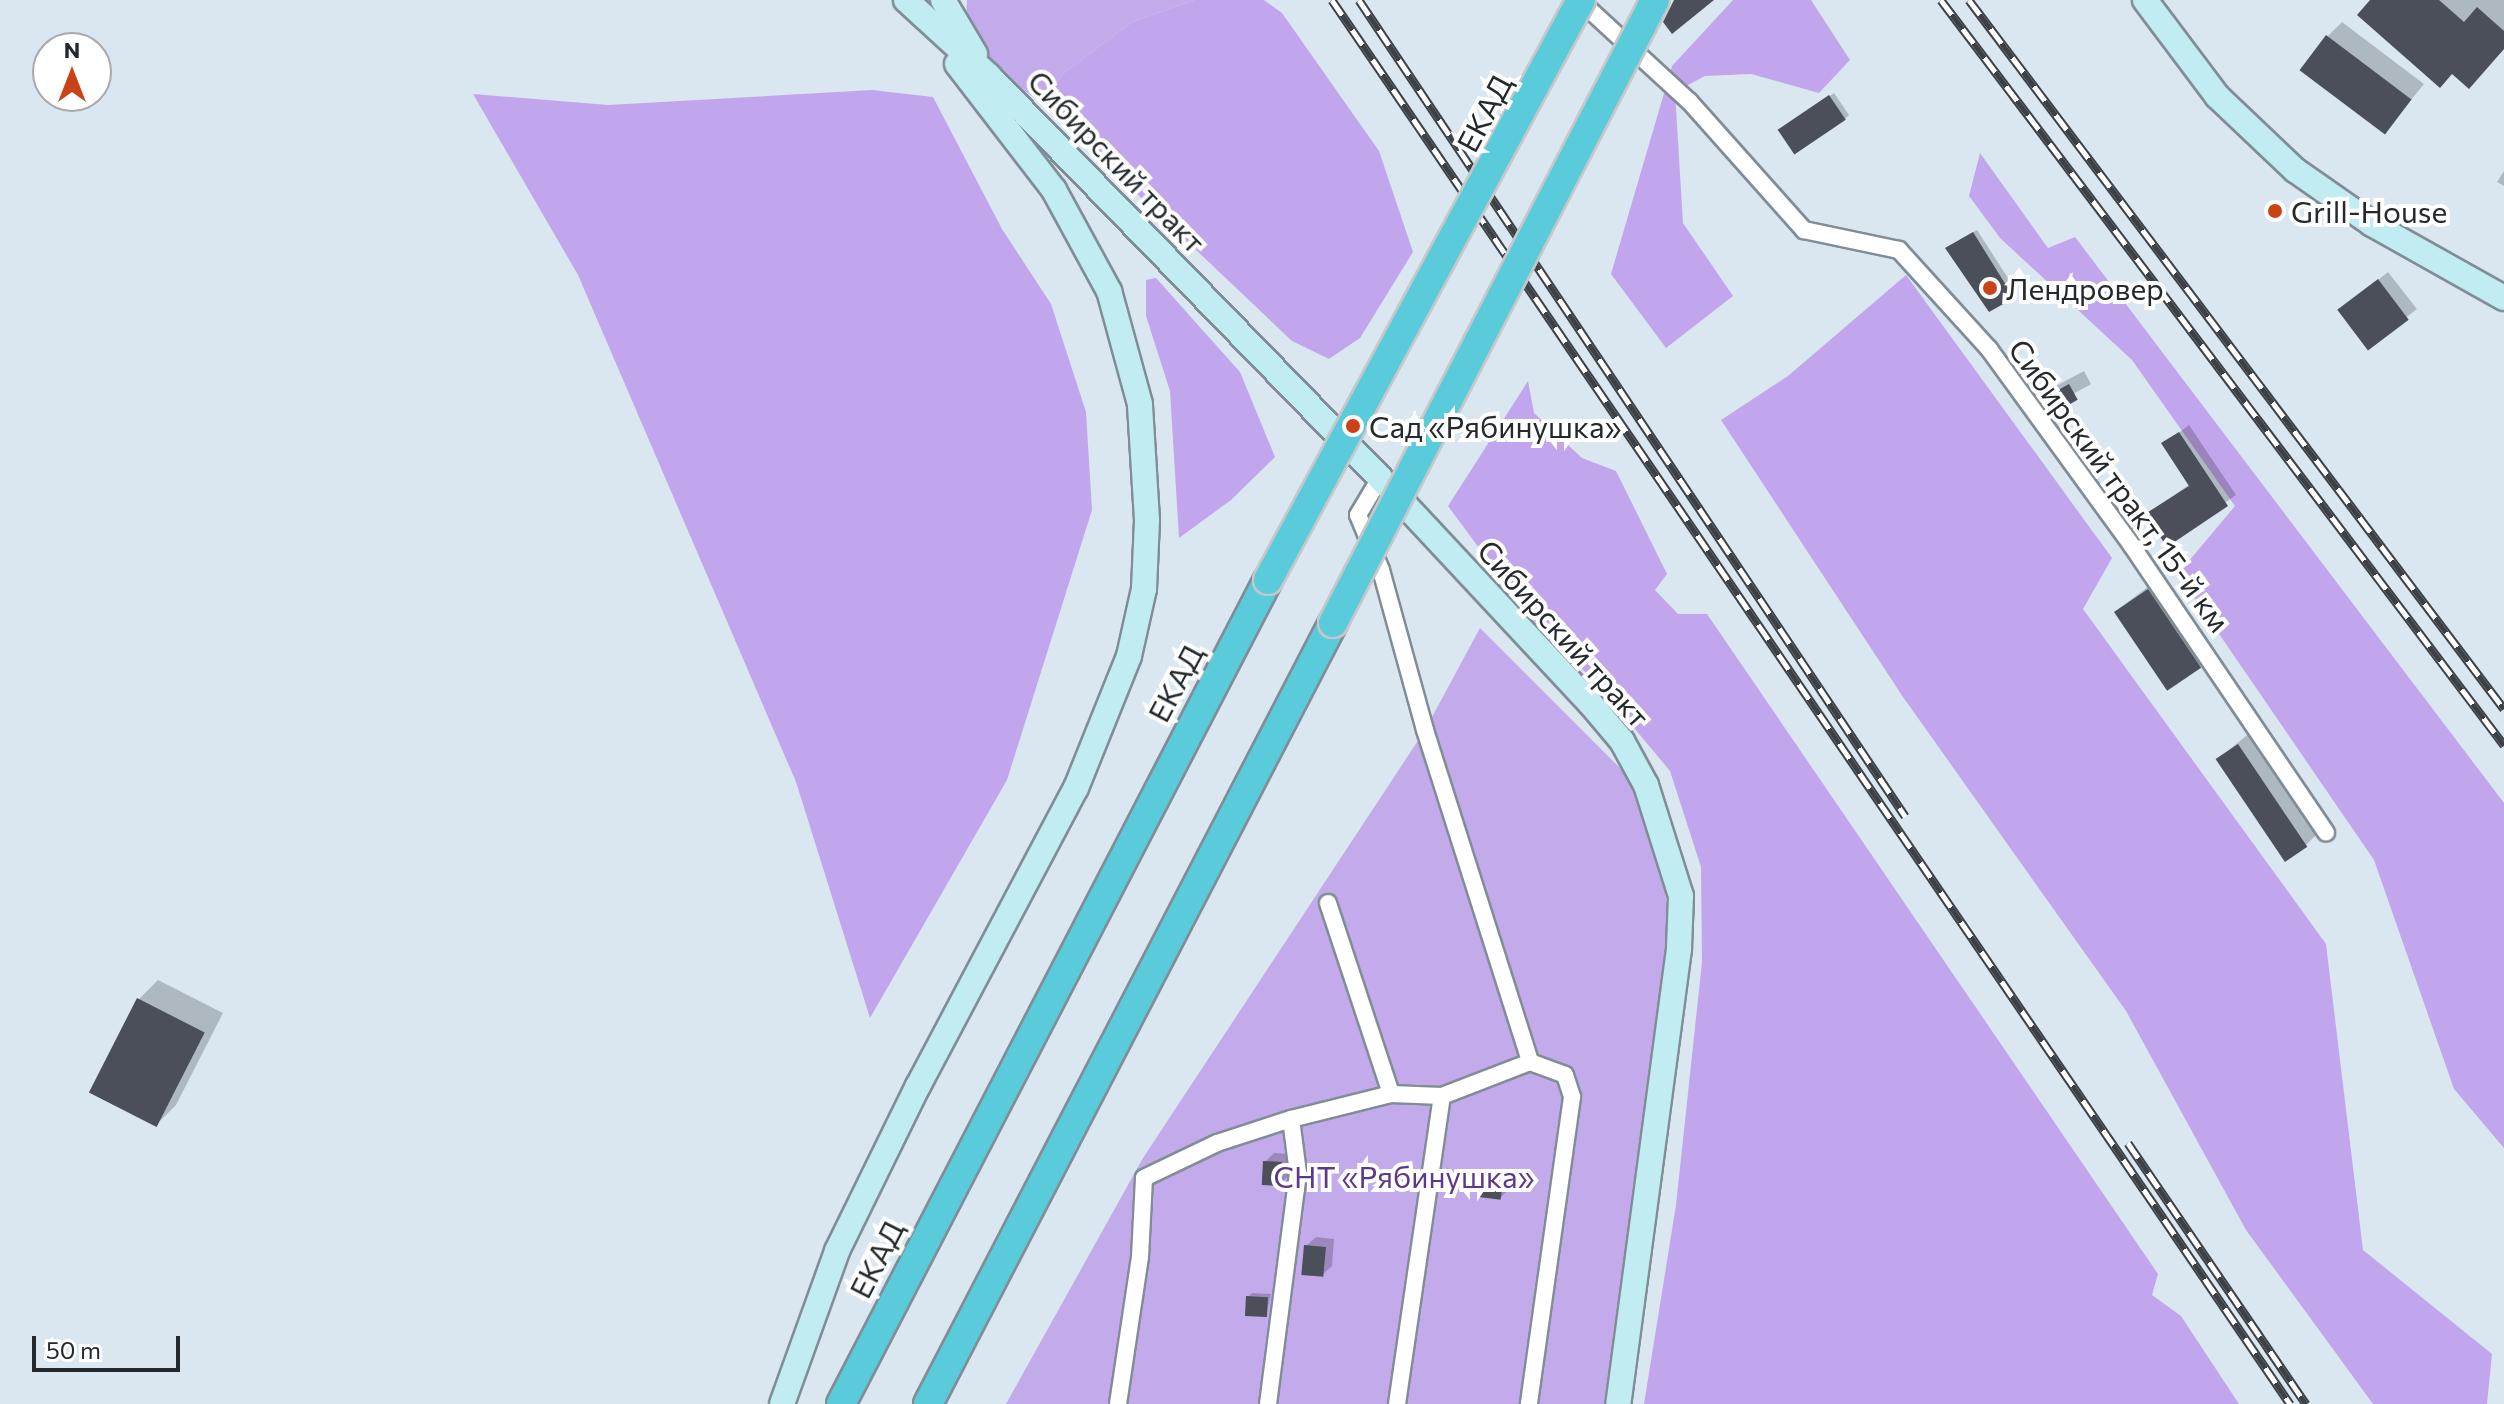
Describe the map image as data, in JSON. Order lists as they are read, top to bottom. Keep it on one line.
{"streets":{"highway":["ЕКАД"],"main road":["Сибирский тракт"],"street":["Сибирский тракт, 15-й км"]},"crossings":[["ЕКАД","Сибирский тракт, 15-й км"]],"parks":["СНТ «Рябинушка»"],"places":["Grill-House","Лендровер","Сад «Рябинушка»"],"scale_bar":"50 m","north":"top"}
